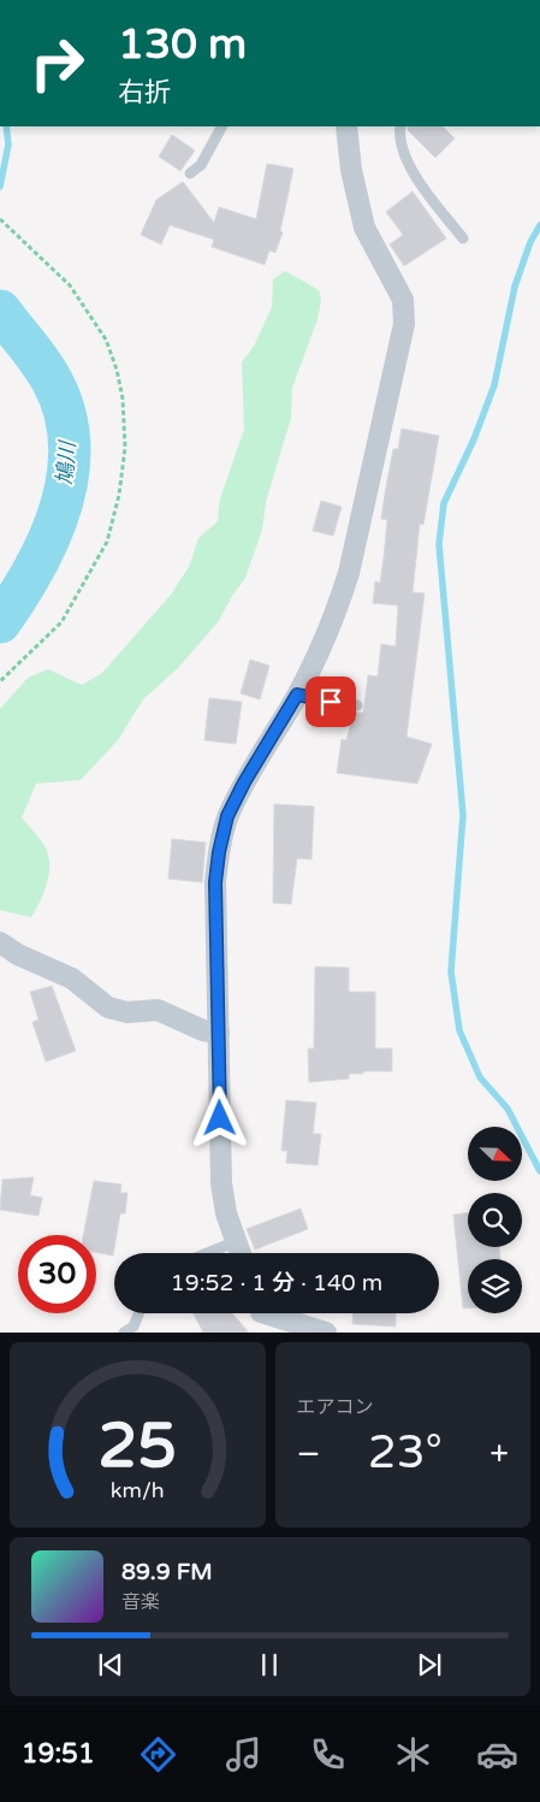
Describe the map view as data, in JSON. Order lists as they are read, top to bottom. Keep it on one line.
{"water":["鳩川"],"north":"bottom right","page":{"turn":["130 m","右折"],"limit":"30","trip":"19:52 · 1 分 · 140 m","tile":"エアコン","heat":["−","23°","+"],"song":["89.9 FM","音楽"],"tabs":"19:51","gauge":["25","km/h"]}}
